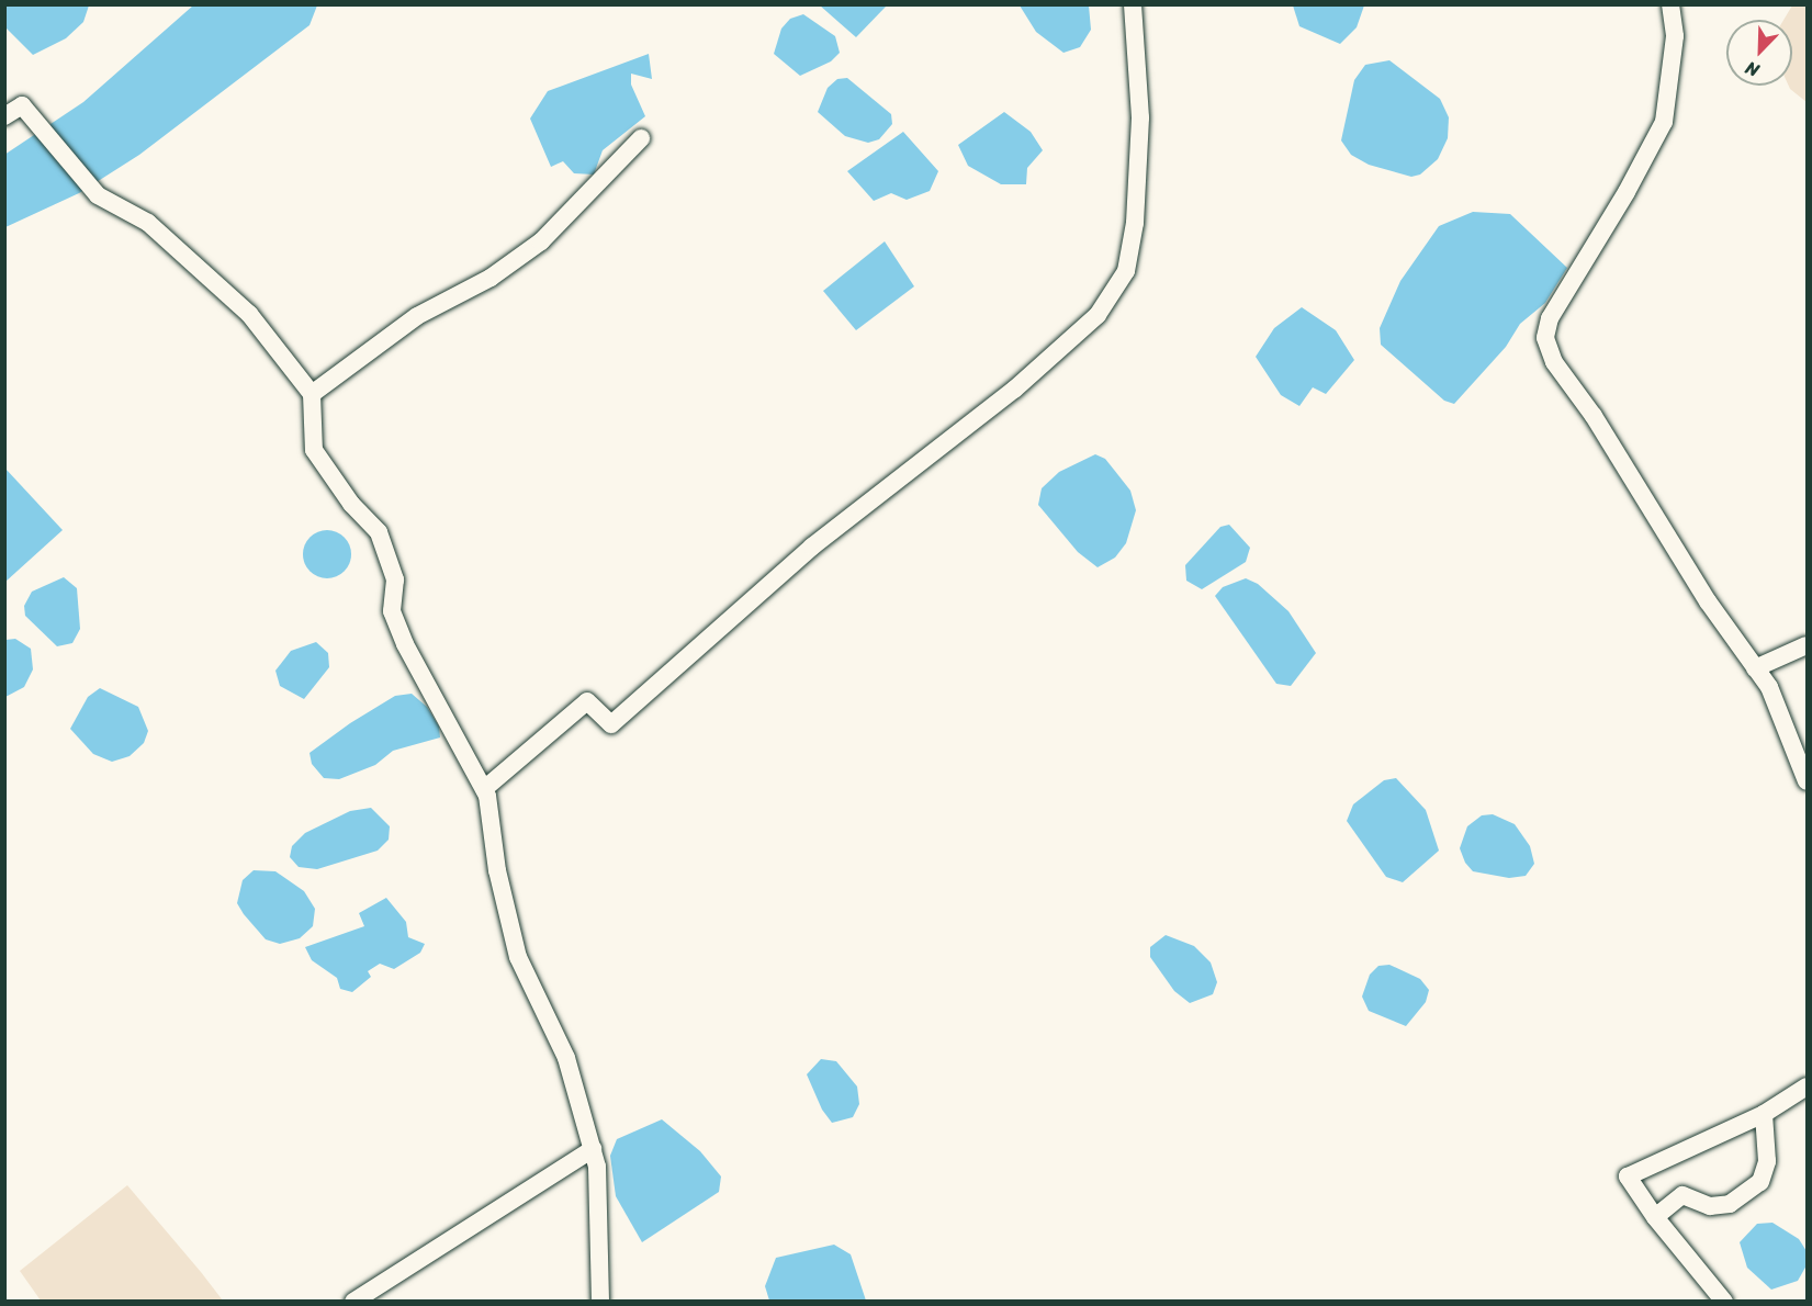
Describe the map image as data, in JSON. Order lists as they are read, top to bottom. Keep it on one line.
{"north":"bottom left"}
